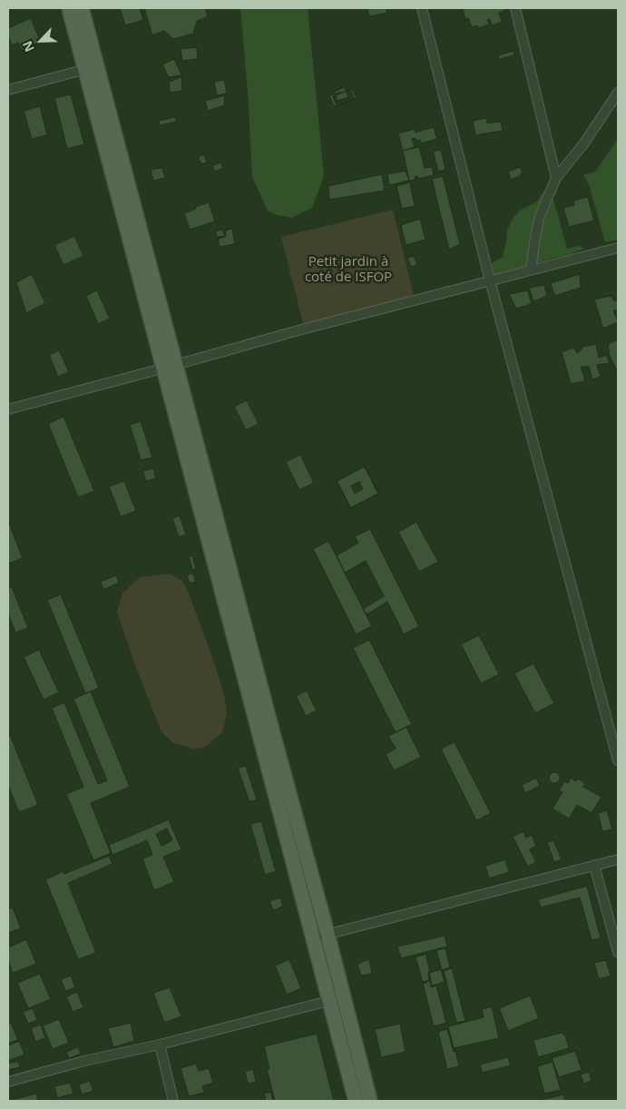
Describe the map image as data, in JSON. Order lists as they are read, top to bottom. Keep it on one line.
{"parks":["Petit jardin à coté de ISFOP"],"north":"bottom left"}
